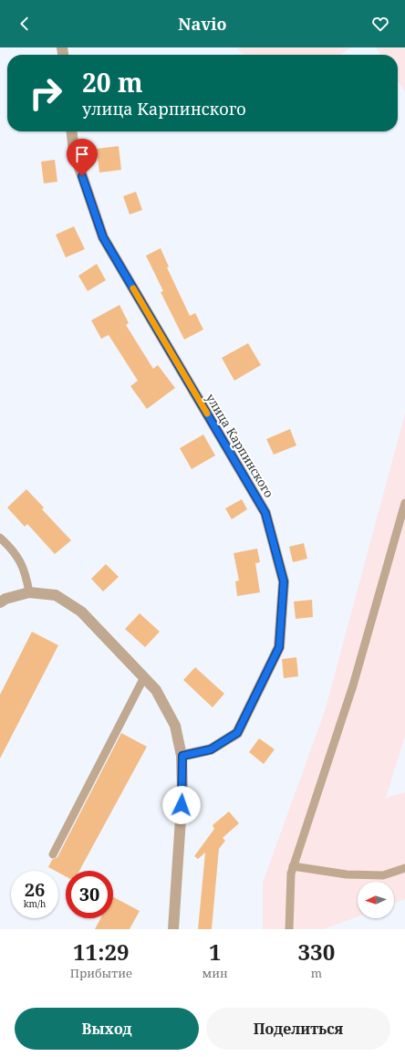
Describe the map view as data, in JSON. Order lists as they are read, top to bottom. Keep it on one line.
{"streets":{"street":["улица Карпинского"]},"north":"left","page":{"header":"Navio","turn":["20 m","улица Карпинского"],"speed":"26 km/h","limit":"30","eta":["11:29","Прибытие","1","мин","330","m"],"buttons":["Выход","Поделиться"]}}
